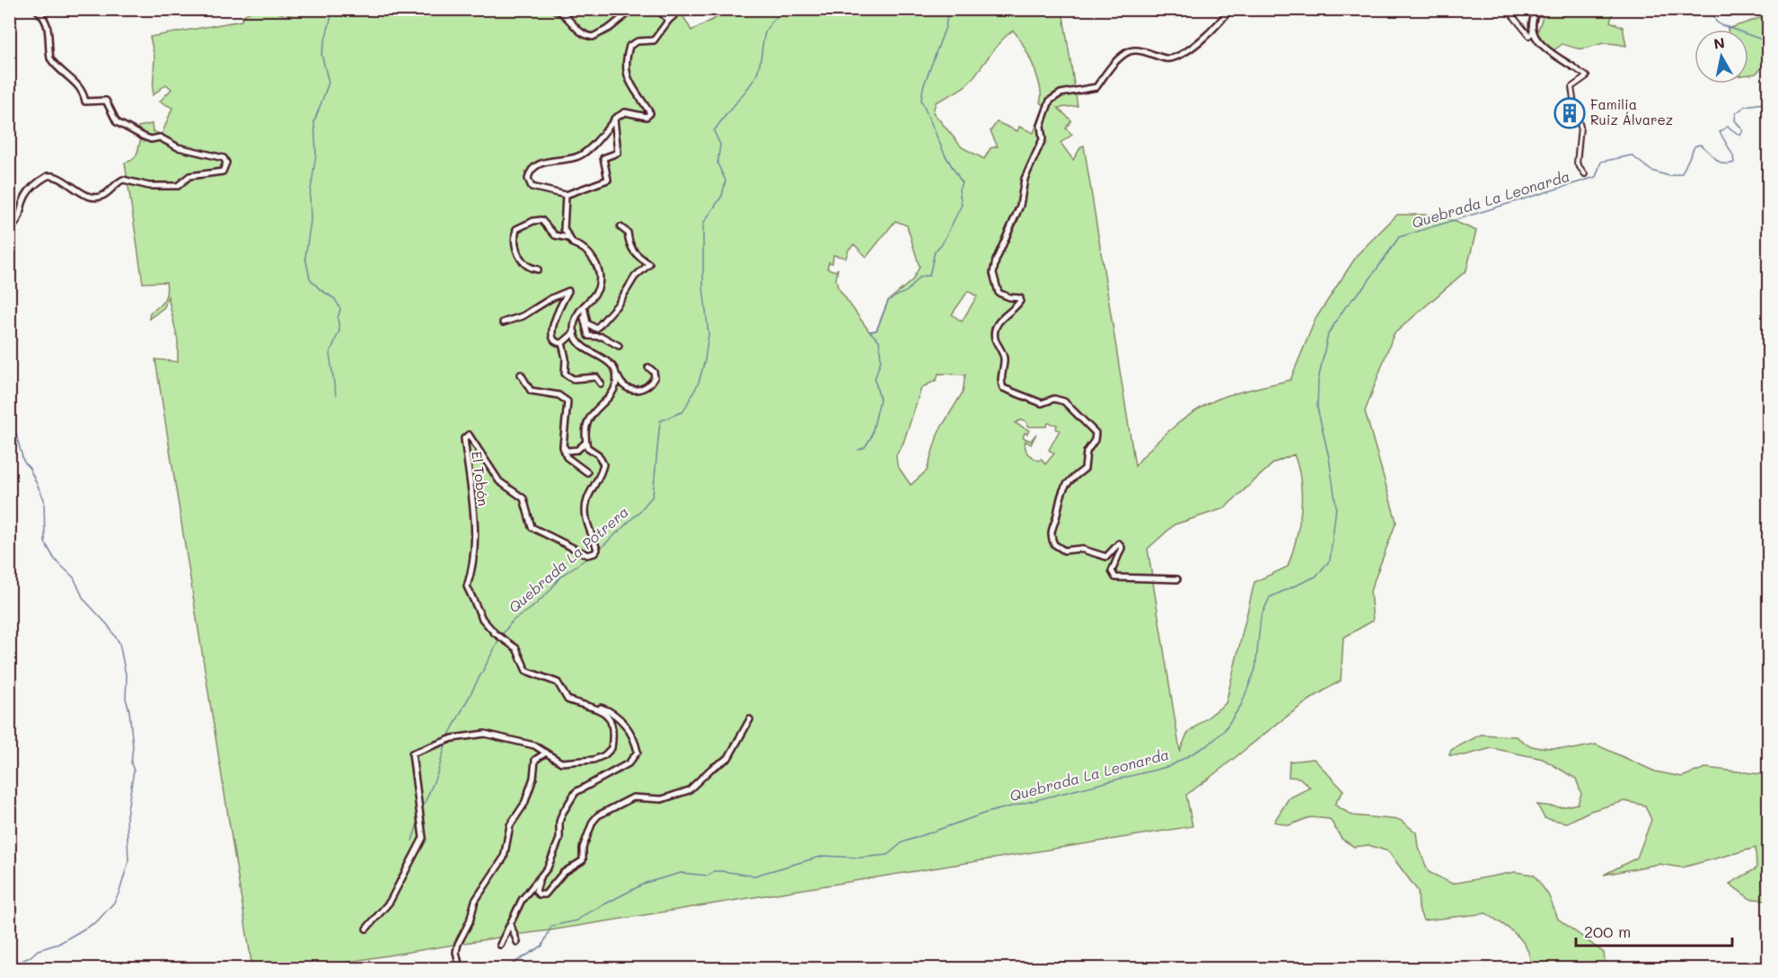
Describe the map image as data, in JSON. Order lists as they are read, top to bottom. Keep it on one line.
{"streets":{"street":["El Tobón"]},"water":["Quebrada La Leonarda","Quebrada La Potrera"],"places":{"building":["Familia Ruiz Álvarez"]},"scale_bar":"200 m","north":"top"}
